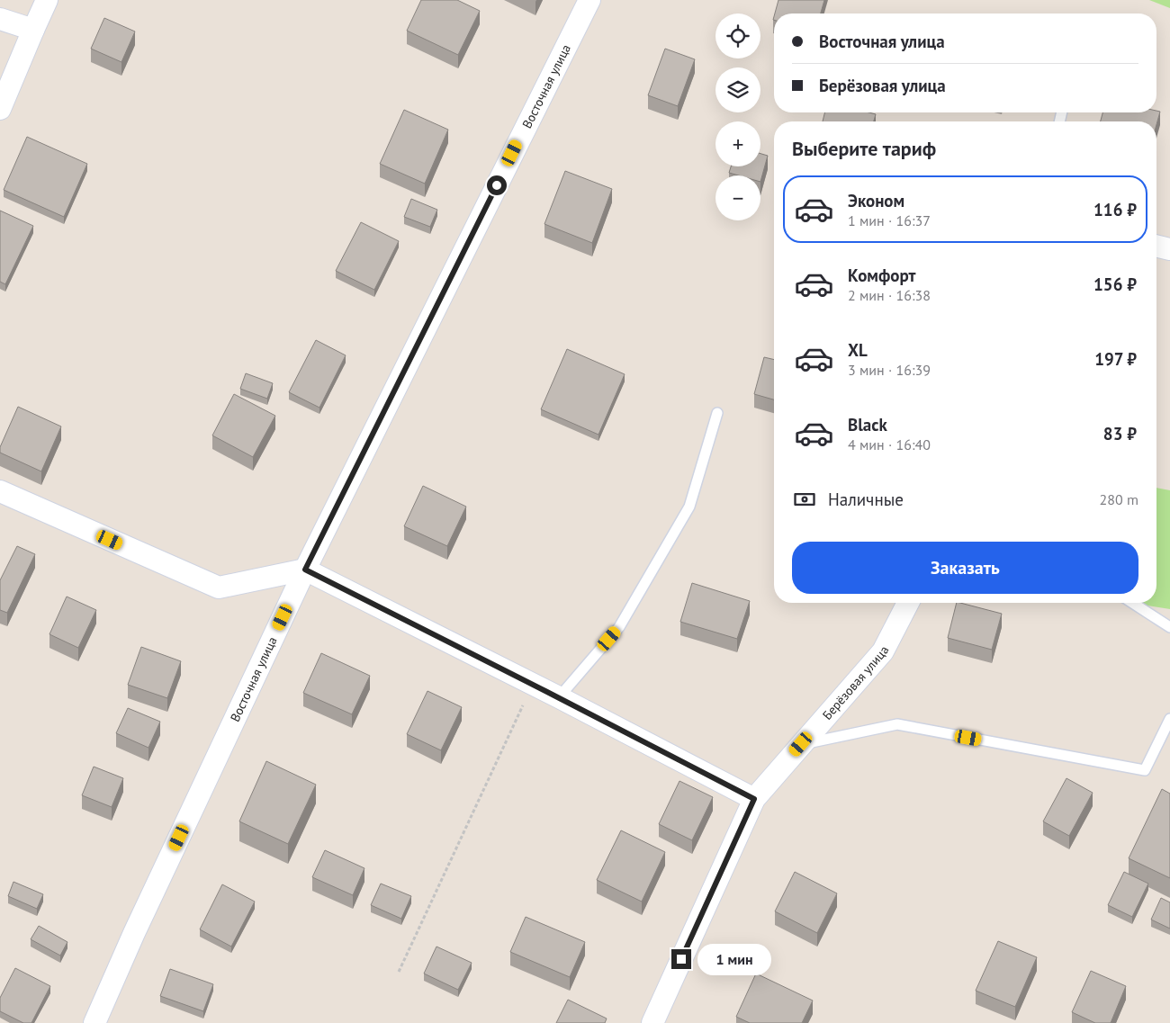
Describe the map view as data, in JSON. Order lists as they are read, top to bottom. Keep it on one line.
{"streets":{"street":["Восточная улица","Берёзовая улица"]},"page":{"map_buttons":["+","−"],"banner":["Восточная улица","Берёзовая улица"],"heading":"Выберите тариф","list":[{"name":"Эконом","note":"1 мин · 16:37","value":"116 ₽"},{"name":"Комфорт","note":"2 мин · 16:38","value":"156 ₽"},{"name":"XL","note":"3 мин · 16:39","value":"197 ₽"},{"name":"Black","note":"4 мин · 16:40","value":"83 ₽"}],"pay":["Наличные","280 m"],"buttons":"Заказать","bubble":"1 мин"}}
